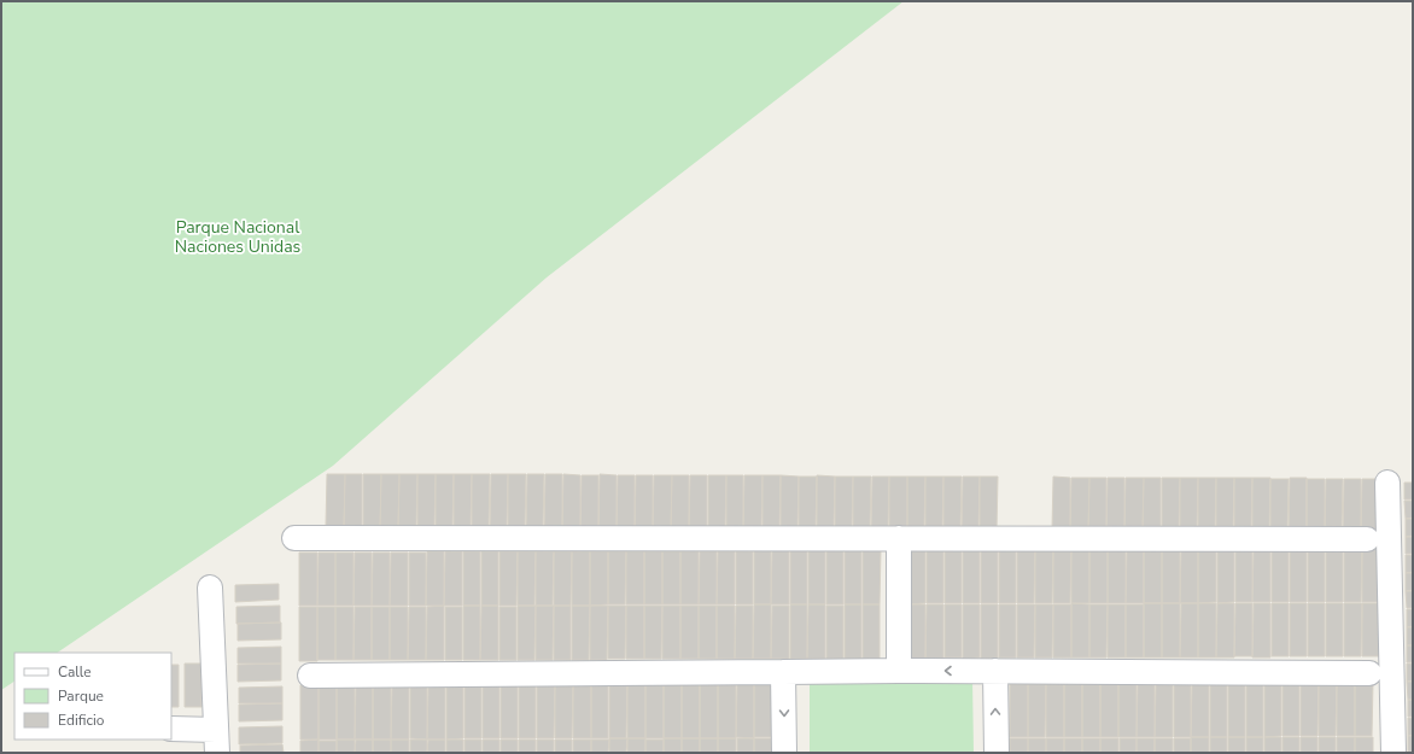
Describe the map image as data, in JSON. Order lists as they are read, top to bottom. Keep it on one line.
{"parks":["Parque Nacional Naciones Unidas"],"legend":["Calle","Parque","Edificio"]}
